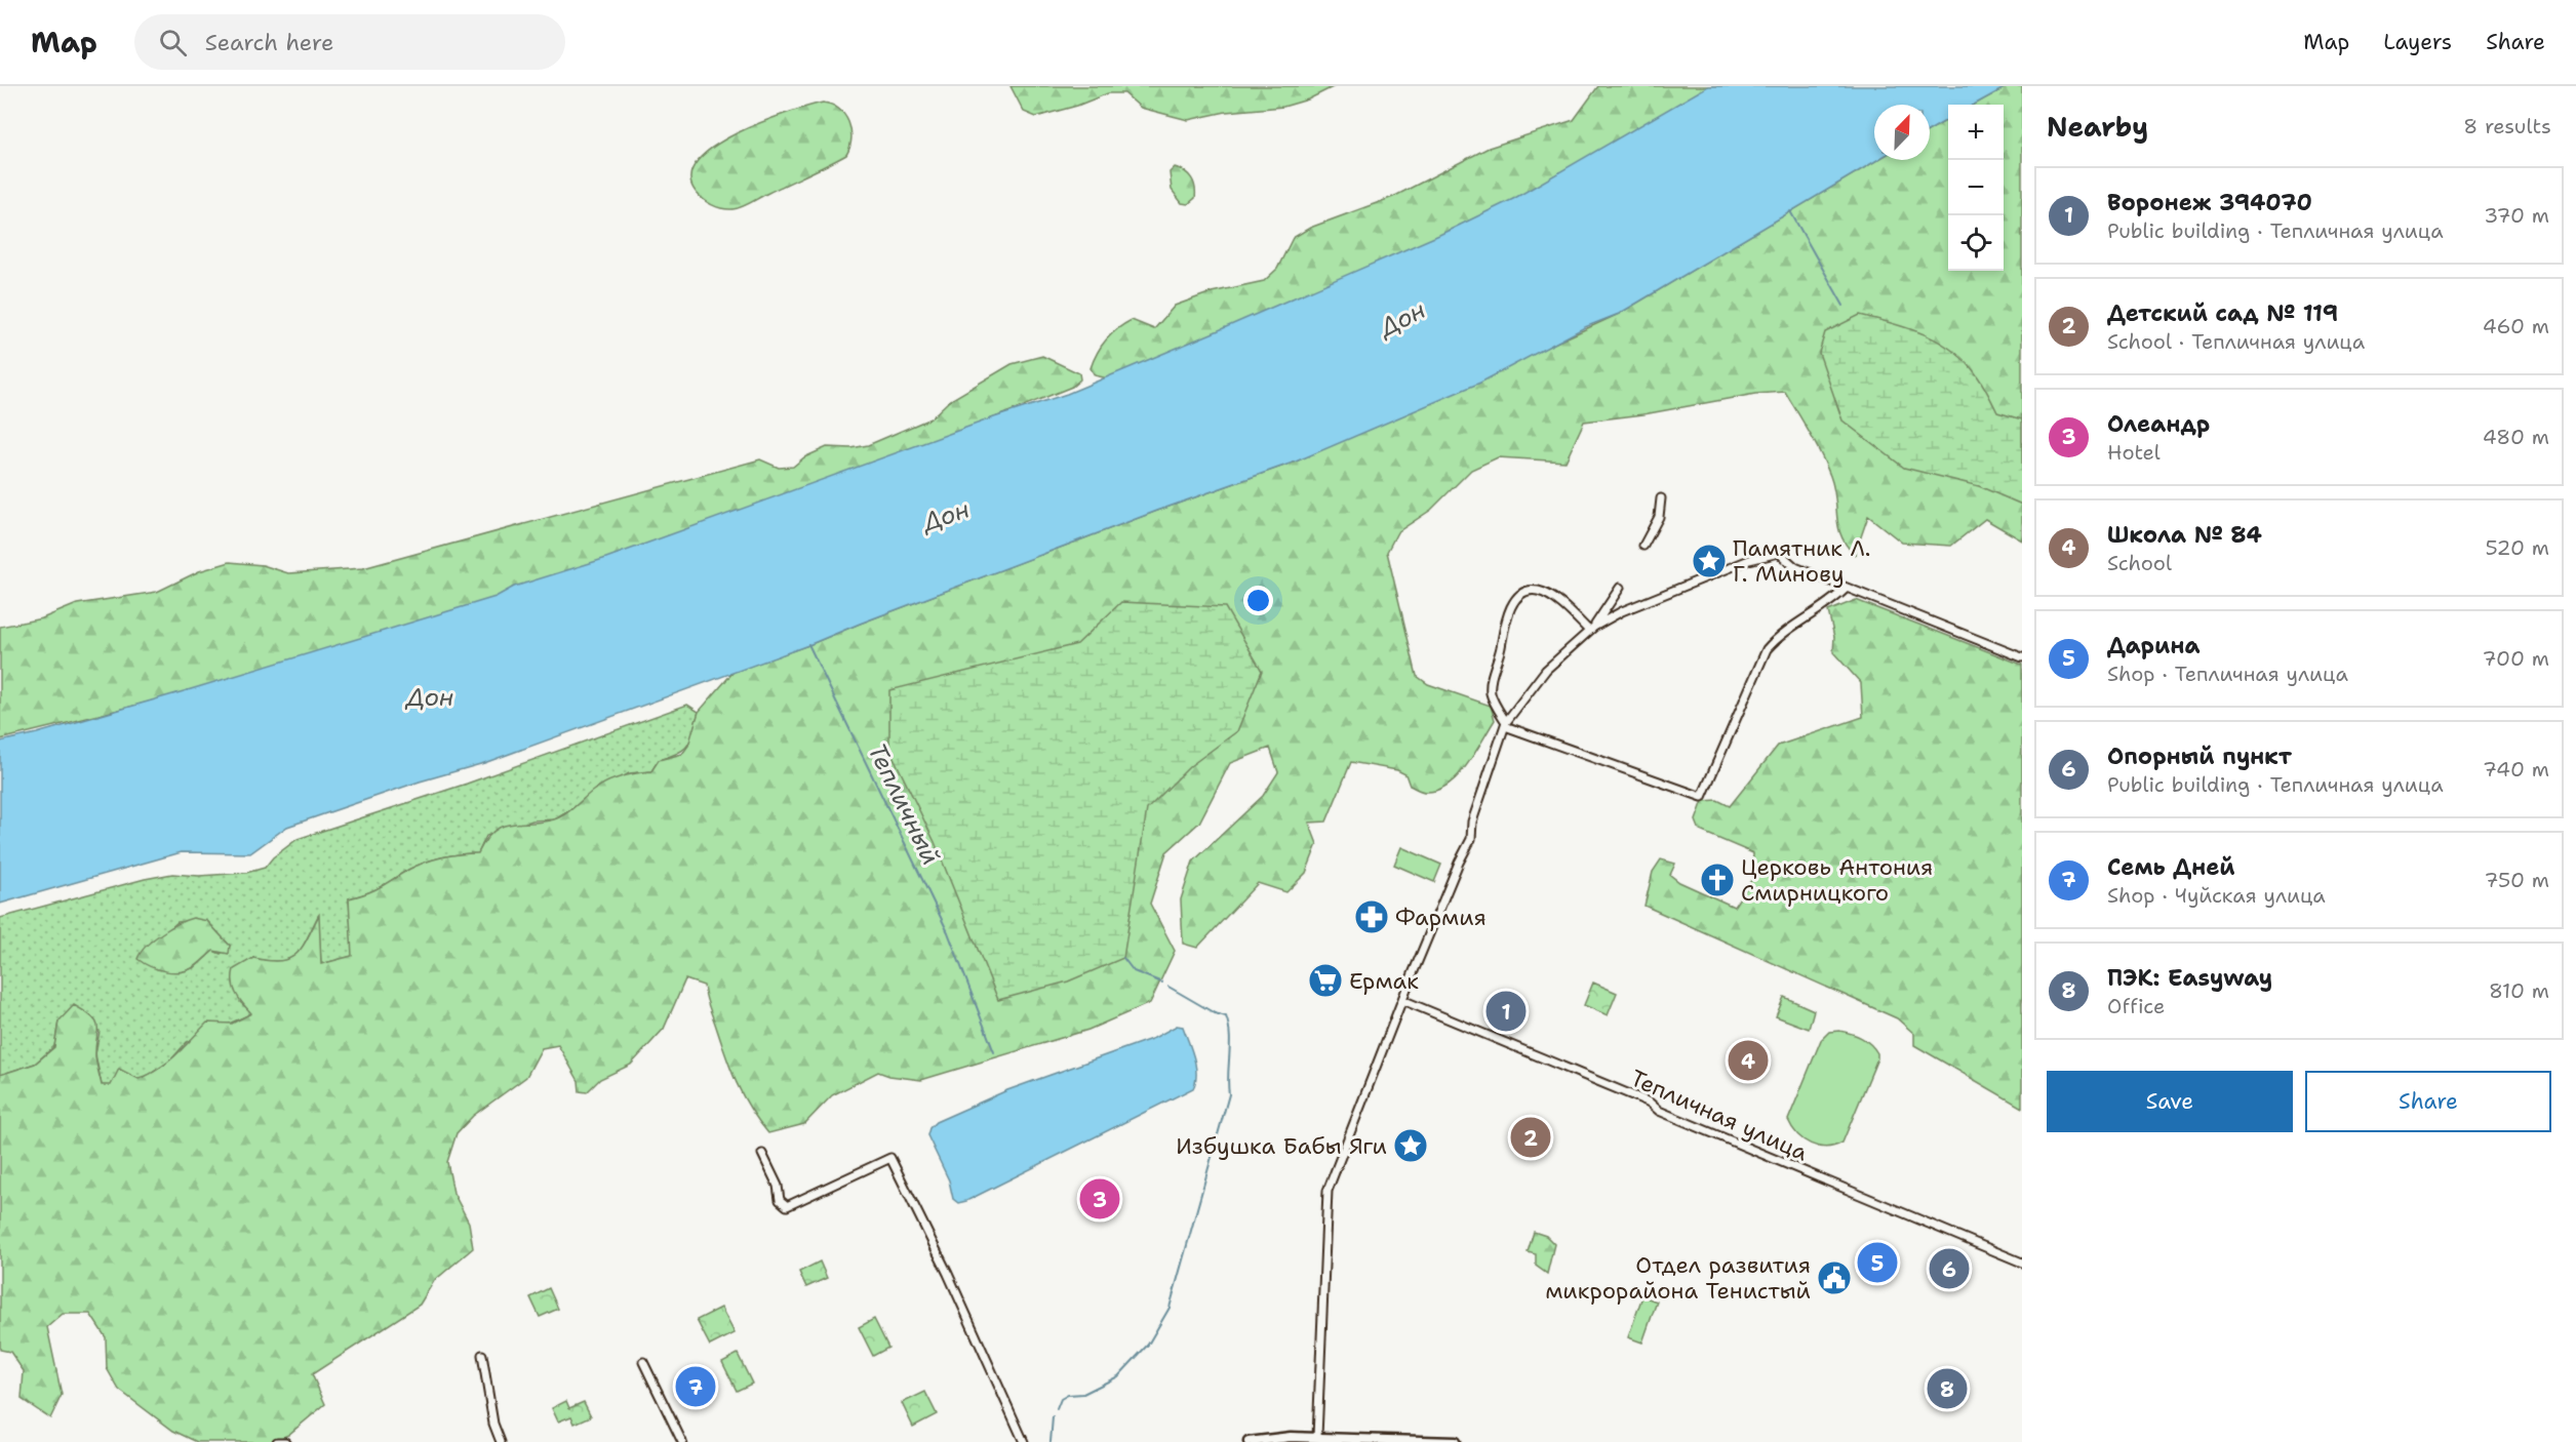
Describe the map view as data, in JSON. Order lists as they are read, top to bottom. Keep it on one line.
{"streets":{"street":["Тепличная улица"]},"water":["Дон","Тепличный"],"places":{"place":["Памятник Л. Г. Минову","Избушка Бабы Яги"],"church":["Церковь Антония Смирницкого"],"pharmacy":["Фармия"],"supermarket":["Ермак"],"public building":["Отдел развития микрорайона Тенистый"]},"north":"top right","page":{"header":"Map","search":"Search here","nav":["Map","Layers","Share"],"heading":["Nearby","8 results"],"map_buttons":["+","−"],"list":[{"mark":"1","name":"Воронеж 394070","note":"Public building · Тепличная улица","value":"370 m"},{"mark":"2","name":"Детский сад № 119","note":"School · Тепличная улица","value":"460 m"},{"mark":"3","name":"Олеандр","note":"Hotel","value":"480 m"},{"mark":"4","name":"Школа № 84","note":"School","value":"520 m"},{"mark":"5","name":"Дарина","note":"Shop · Тепличная улица","value":"700 m"},{"mark":"6","name":"Опорный пункт","note":"Public building · Тепличная улица","value":"740 m"},{"mark":"7","name":"Семь Дней","note":"Shop · Чуйская улица","value":"750 m"},{"mark":"8","name":"ПЭК: Easyway","note":"Office","value":"810 m"}],"pins":["1","4","2","3","5","6","7","8"],"buttons":["Save","Share"]}}
